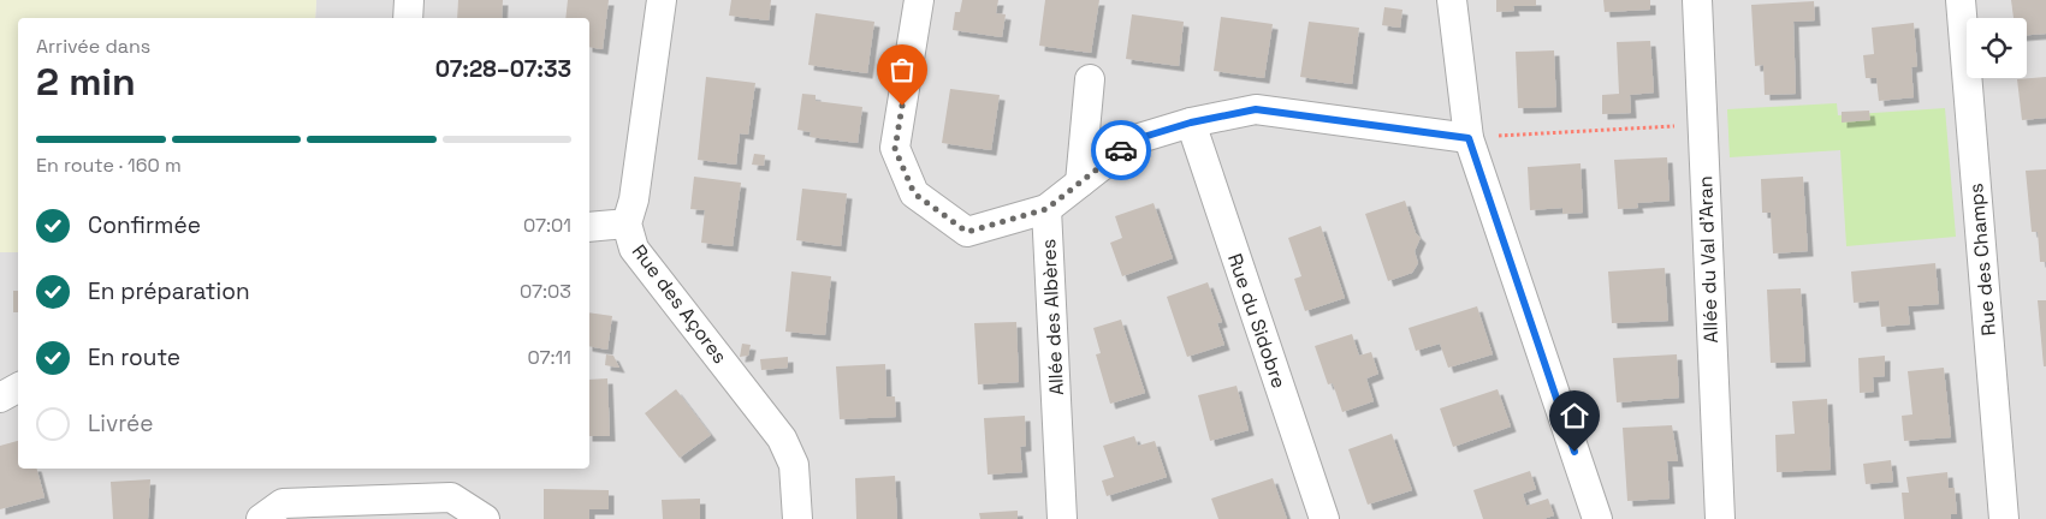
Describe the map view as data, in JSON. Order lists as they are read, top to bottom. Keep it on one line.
{"streets":{"street":["Allée du Val d'Aran","Rue des Champs","Rue des Açores","Allée des Albères","Rue du Sidobre"]},"page":{"heading":["2 min","Arrivée dans","07:28–07:33"],"bar":"En route · 160 m","list":[["Confirmée","07:01"],["En préparation","07:03"],["En route","07:11"],"Livrée"]}}
